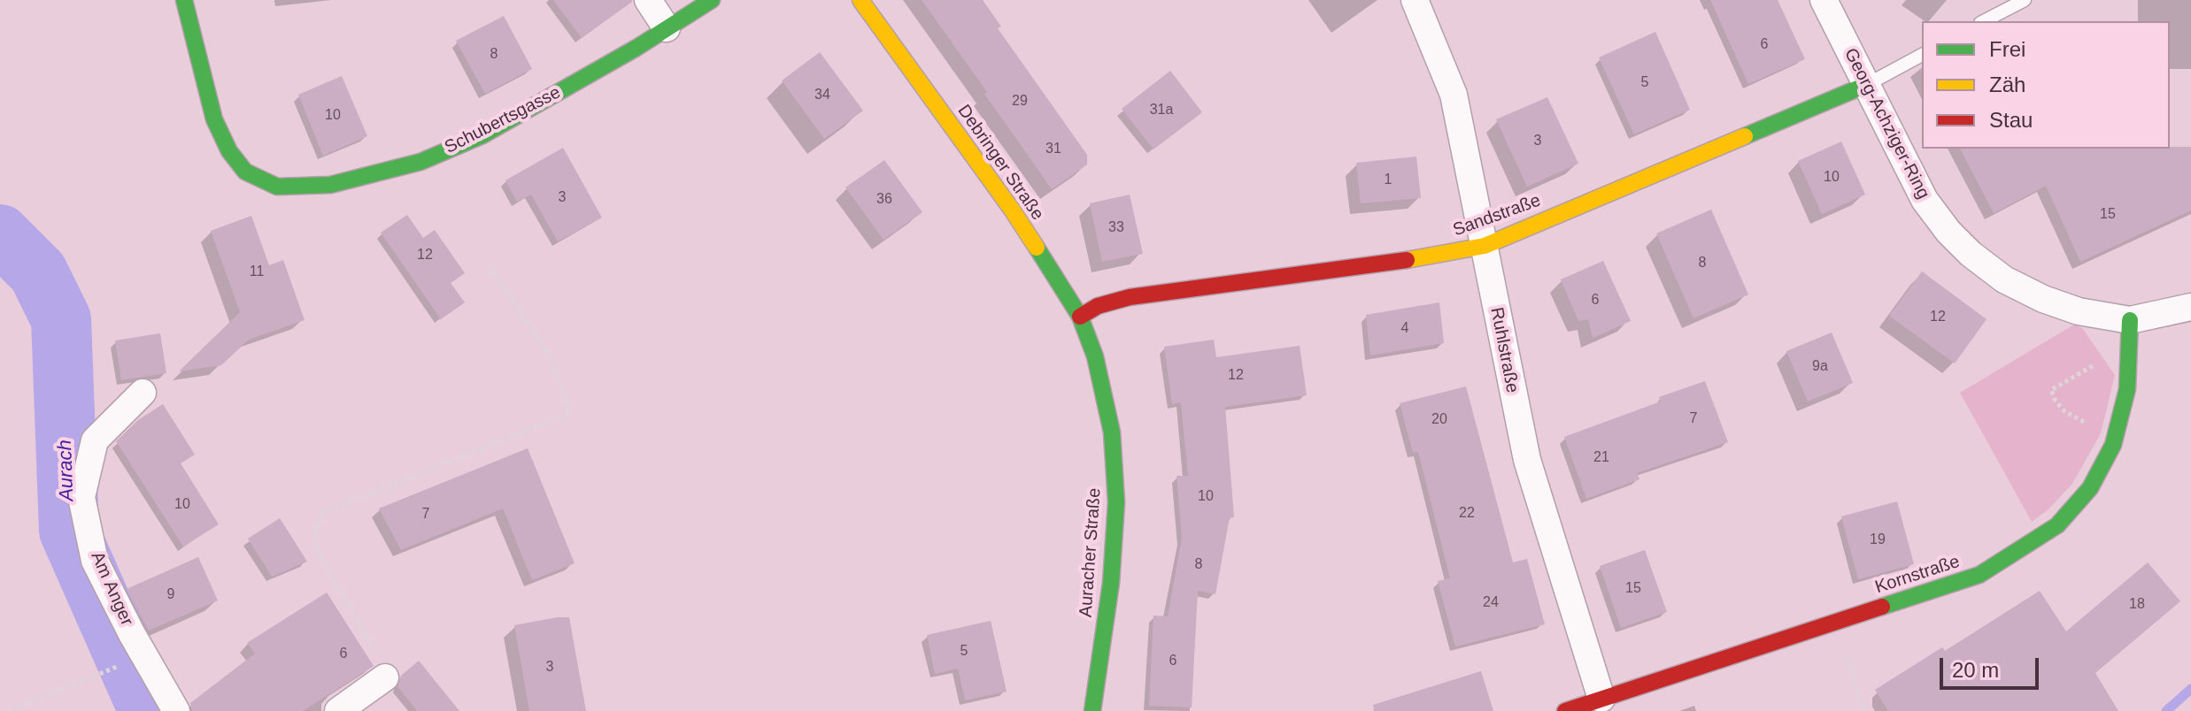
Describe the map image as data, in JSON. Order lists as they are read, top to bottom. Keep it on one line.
{"streets":{"street":["Schubertsgasse","Georg-Achziger-Ring","Debringer Straße","Sandstraße","Ruhlstraße","Auracher Straße","Kornstraße","Am Anger"]},"crossings":[["Georg-Achziger-Ring","Sandstraße"],["Georg-Achziger-Ring","Kornstraße"],["Debringer Straße","Sandstraße"],["Debringer Straße","Auracher Straße"],["Sandstraße","Ruhlstraße"],["Ruhlstraße","Kornstraße"]],"water":["Aurach"],"house_numbers":["6","8","5","34","29","31a","10","3","31","10","1","3","36","15","33","12","8","11","6","12","4","9a","12","7","20","21","10","10","22","7","19","8","15","9","24","18","5","6","6","3"],"legend":["Frei","Zäh","Stau"],"scale_bar":"20 m"}
